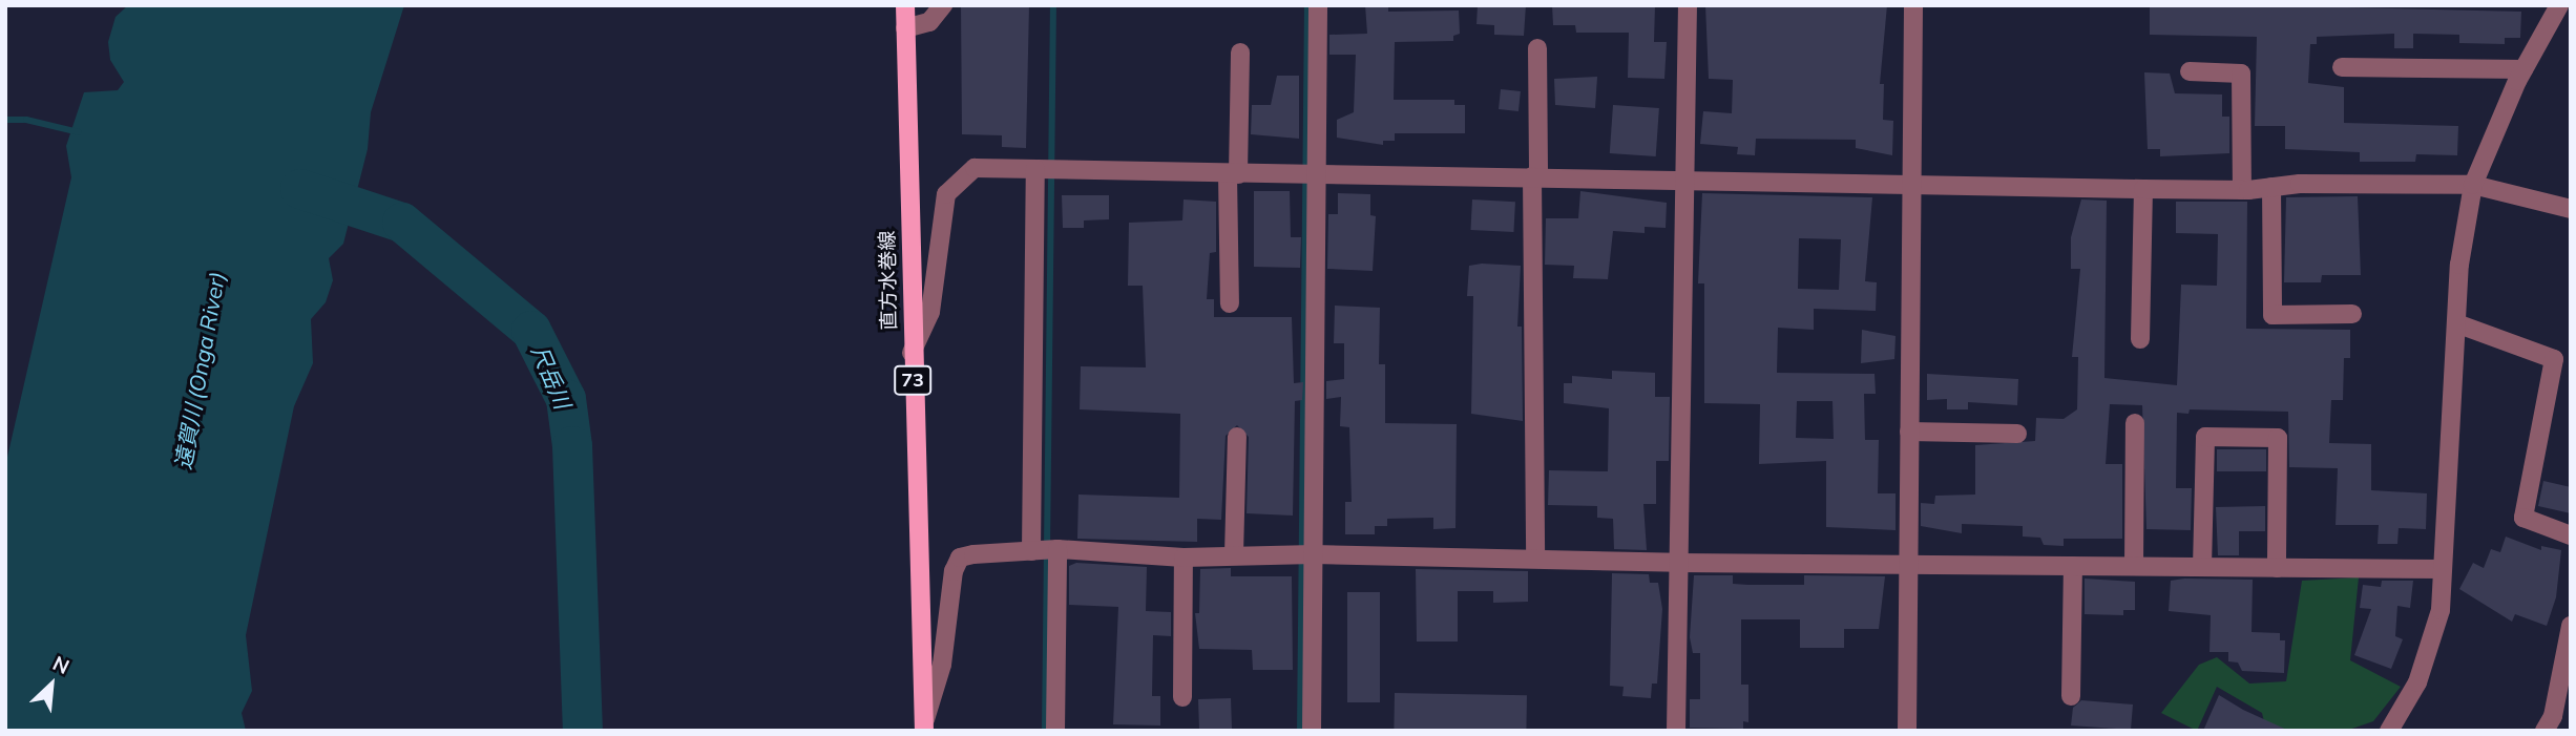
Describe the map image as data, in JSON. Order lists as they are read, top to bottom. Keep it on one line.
{"streets":{"main road":["直方水巻線","73"]},"water":["遠賀川 (Onga River)","尺岳川"],"north":"top right"}
